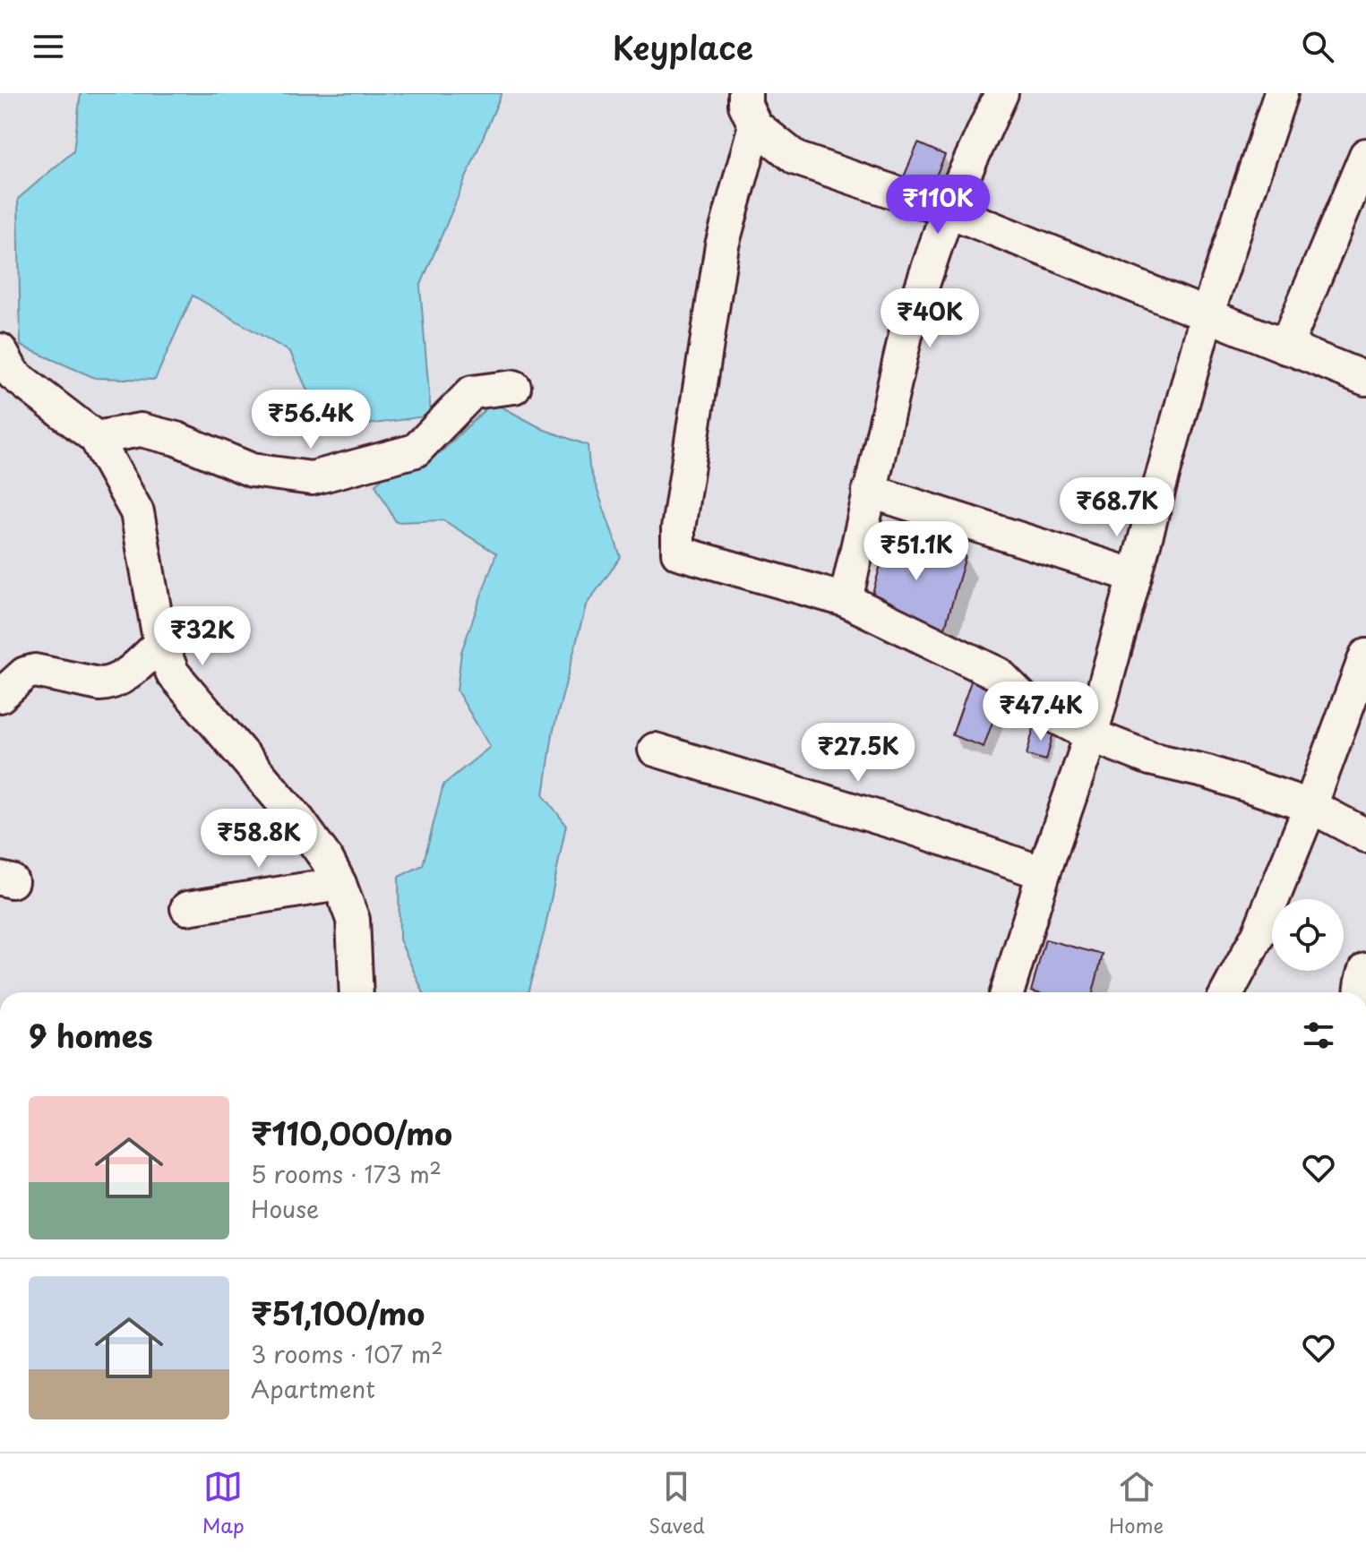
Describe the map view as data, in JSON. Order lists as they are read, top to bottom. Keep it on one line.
{"page":{"header":"Keyplace","price":["₹110K","₹40K","₹56.4K","₹68.7K","₹51.1K","₹32K","₹47.4K","₹27.5K","₹58.8K"],"heading":"9 homes","list":[{"name":"₹110,000/mo","note":"5 rooms · 173 m² · House"},{"name":"₹51,100/mo","note":"3 rooms · 107 m² · Apartment"}],"tabs":["Map","Saved","Home"]}}
